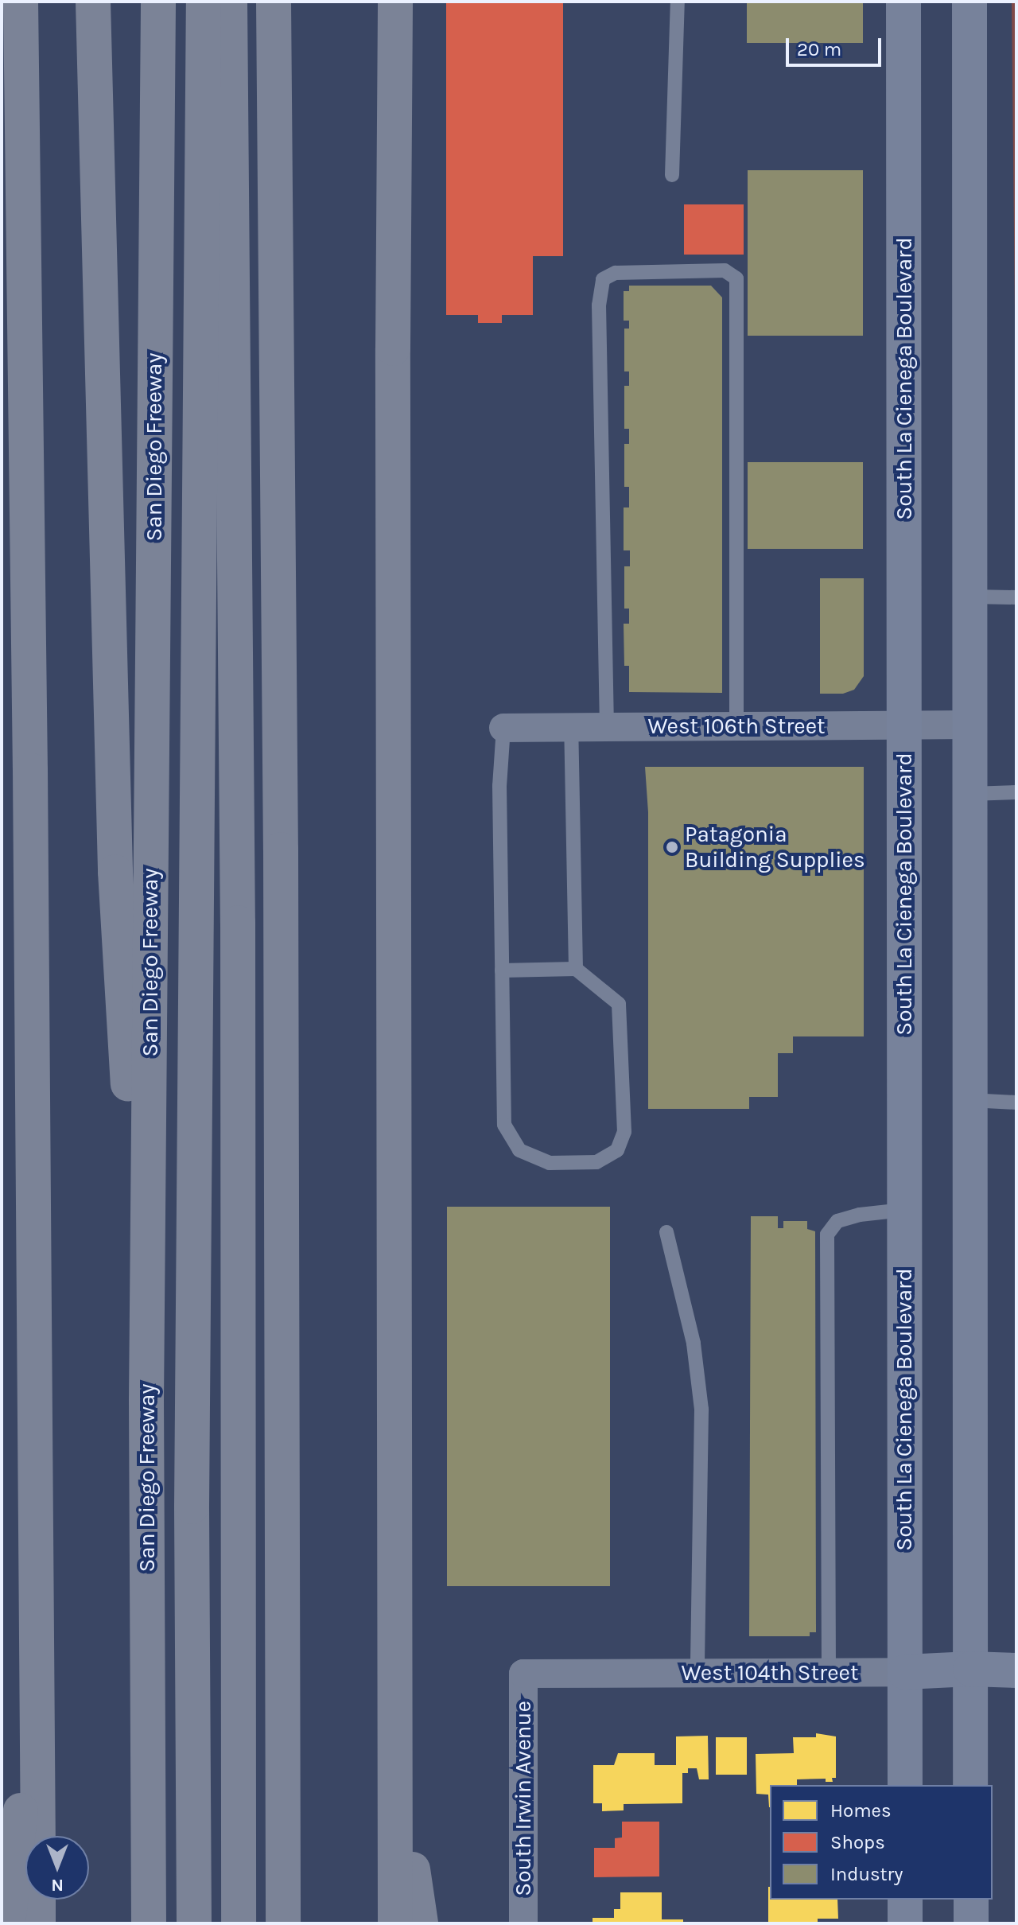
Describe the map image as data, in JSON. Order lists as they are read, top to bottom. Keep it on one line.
{"streets":{"highway":["San Diego Freeway"],"main road":["South La Cienega Boulevard","West 104th Street"],"street":["West 106th Street","South Irwin Avenue"]},"crossings":[["South La Cienega Boulevard","West 106th Street"],["South La Cienega Boulevard","West 104th Street"],["West 104th Street","South Irwin Avenue"]],"places":["Patagonia Building Supplies"],"legend":["Homes","Shops","Industry"],"scale_bar":"20 m","north":"bottom"}
